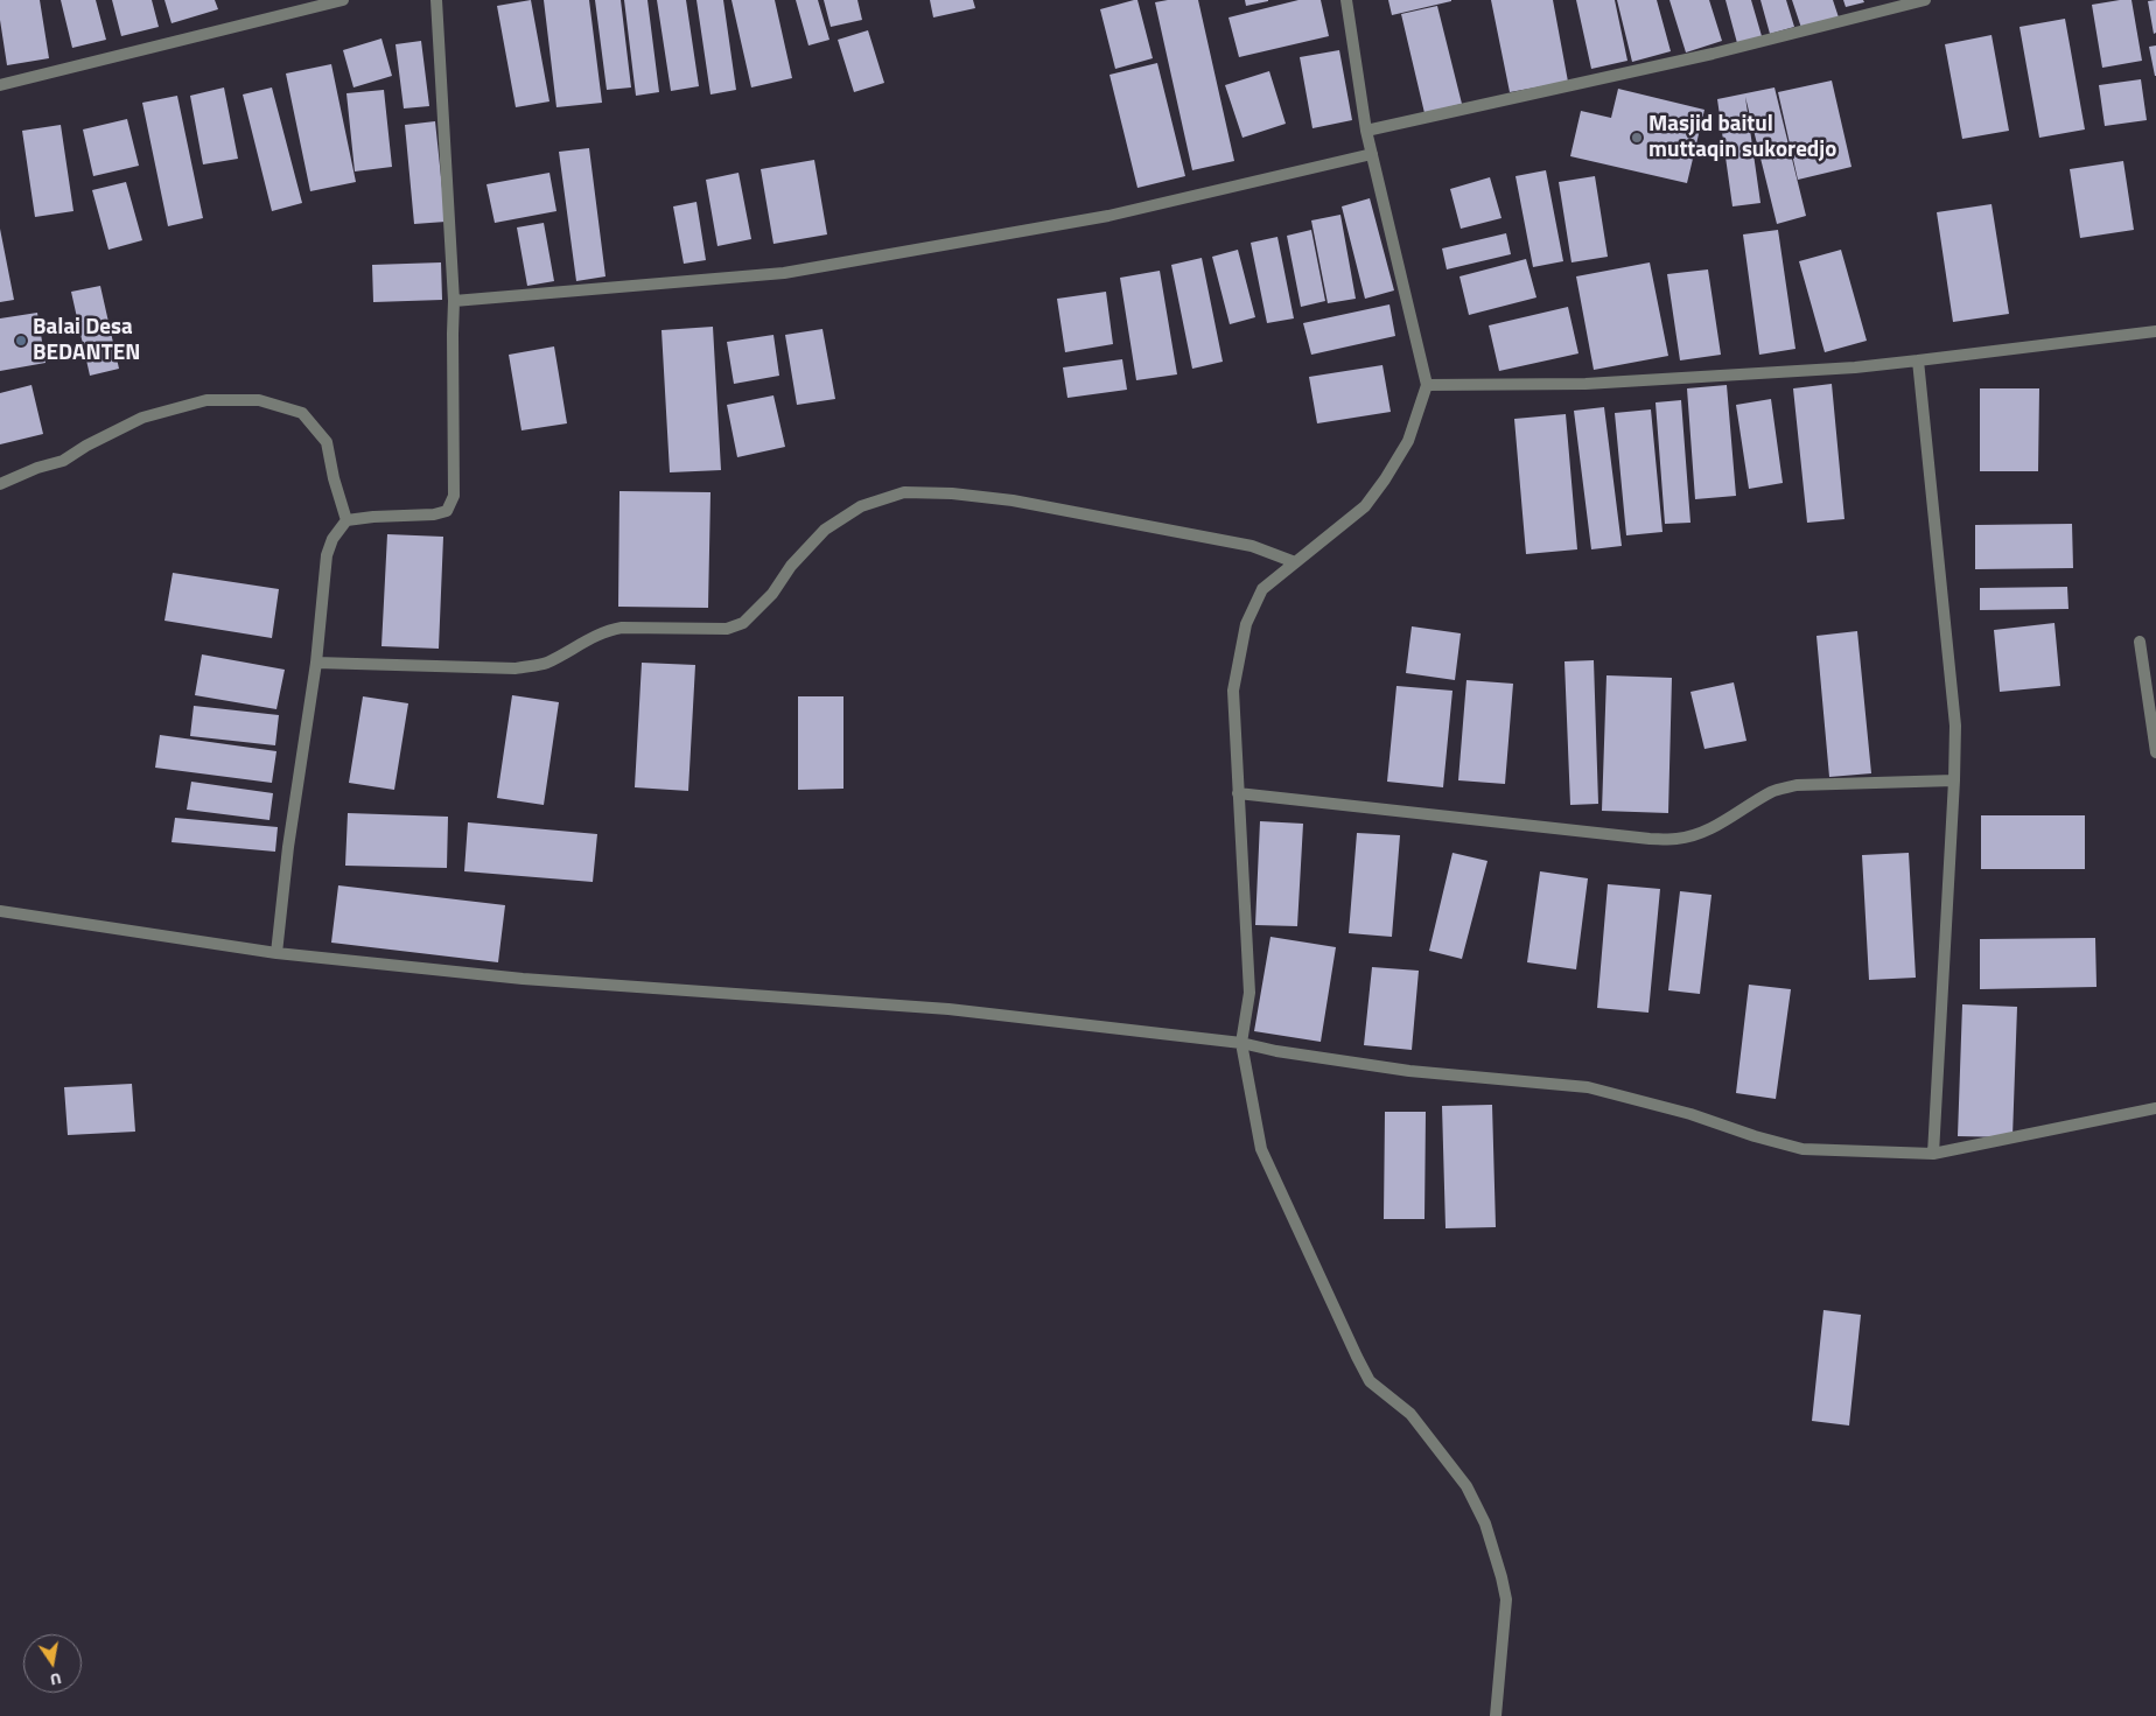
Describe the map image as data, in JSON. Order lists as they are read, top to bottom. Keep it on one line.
{"places":["Masjid baitul muttaqin sukoredjo","Balai Desa BEDANTEN"],"north":"bottom"}
